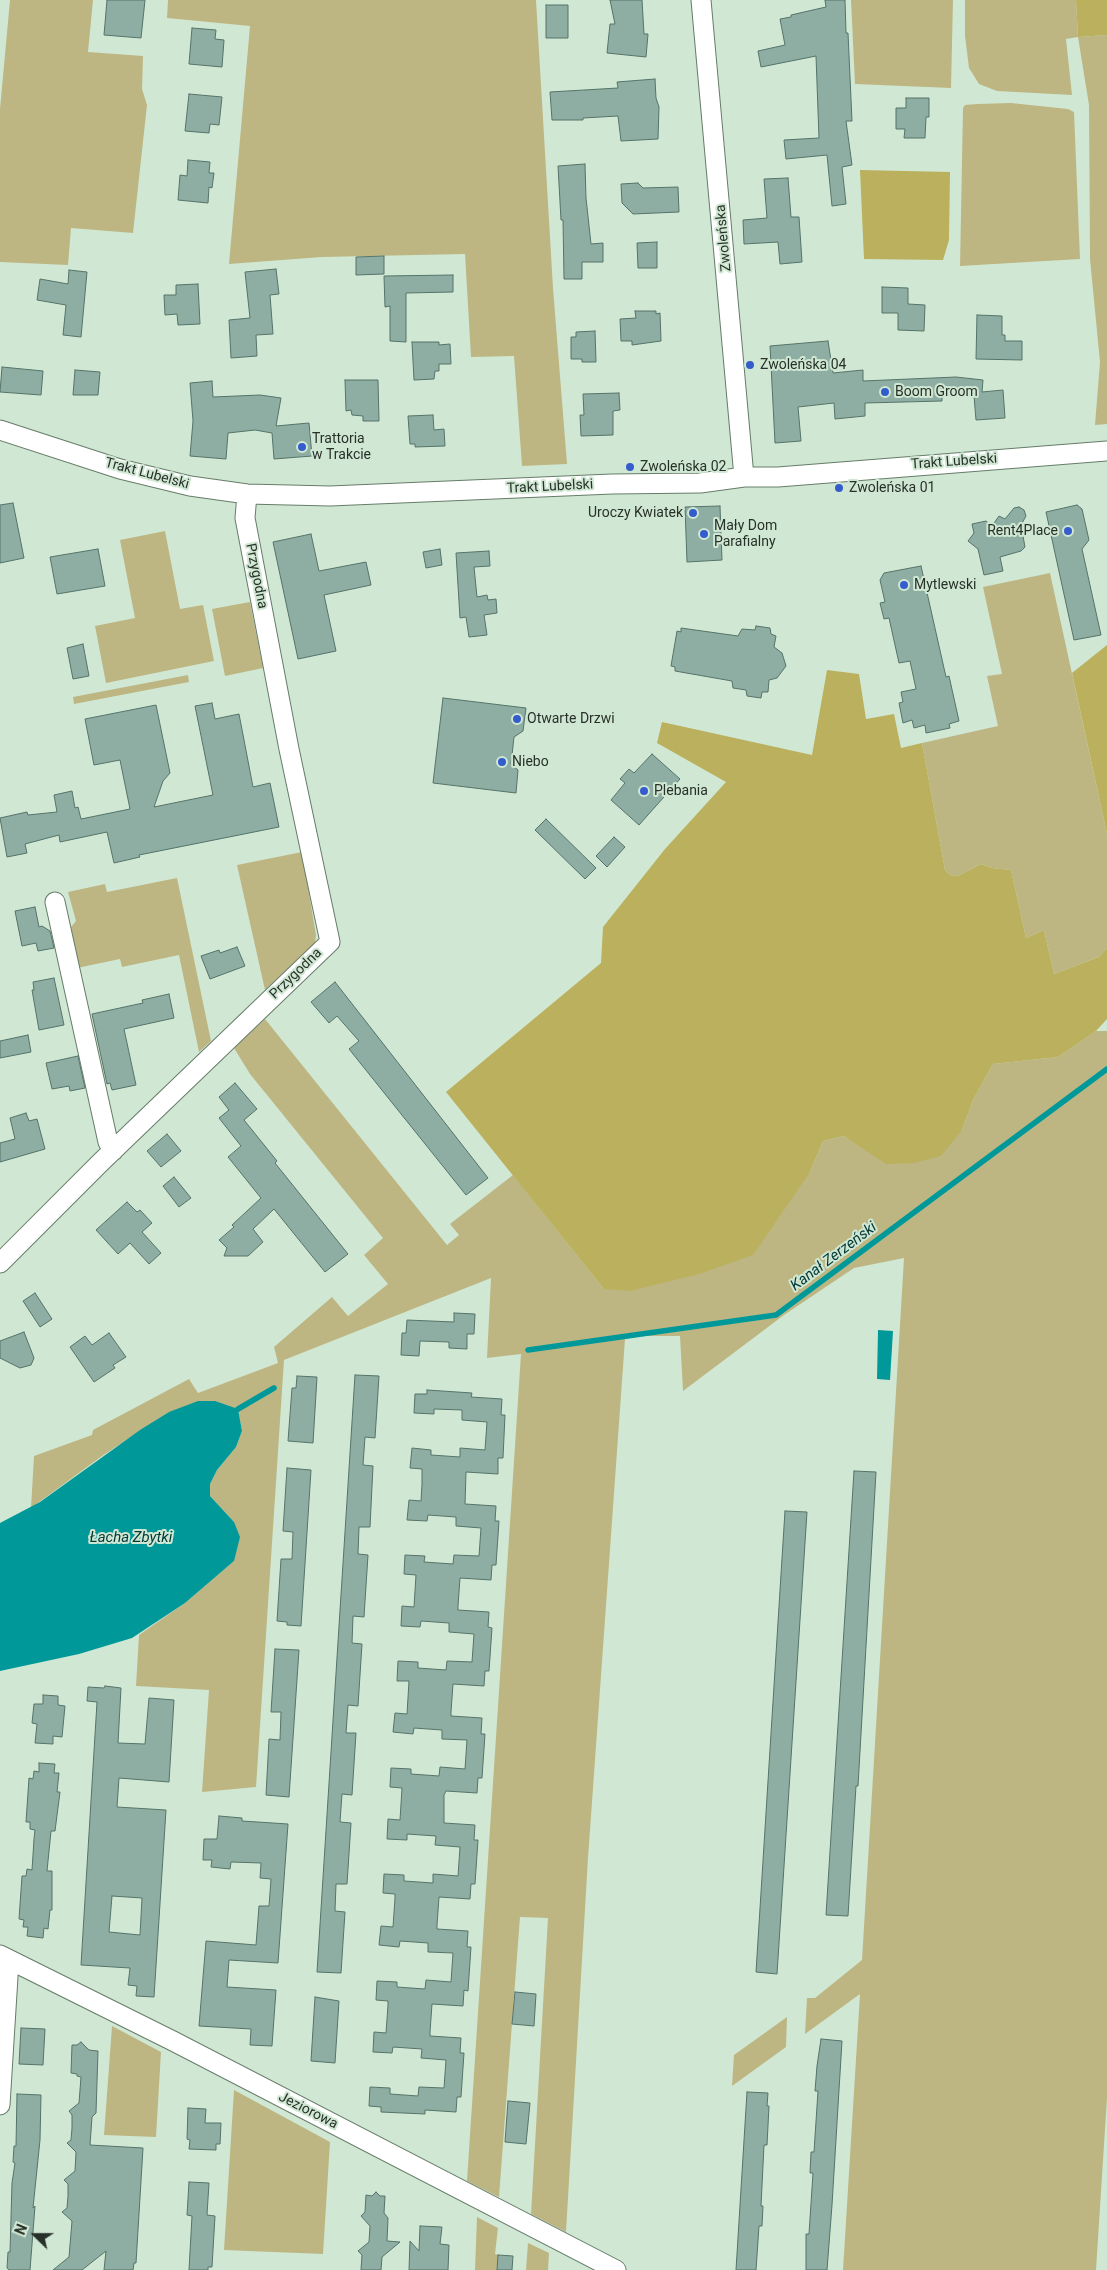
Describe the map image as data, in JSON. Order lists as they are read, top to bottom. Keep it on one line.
{"streets":{"street":["Zwoleńska","Trakt Lubelski","Przygodna","Jeziorowa"]},"crossings":[["Zwoleńska","Trakt Lubelski"],["Trakt Lubelski","Przygodna"]],"water":["Kanał Zerzeński","Łacha Zbytki"],"places":["Zwoleńska 04","Boom Groom","Trattoria w Trakcie","Zwoleńska 02","Zwoleńska 01","Uroczy Kwiatek","Rent4Place","Mały Dom Parafialny","Mytlewski","Otwarte Drzwi","Niebo","Plebania"],"north":"left"}
